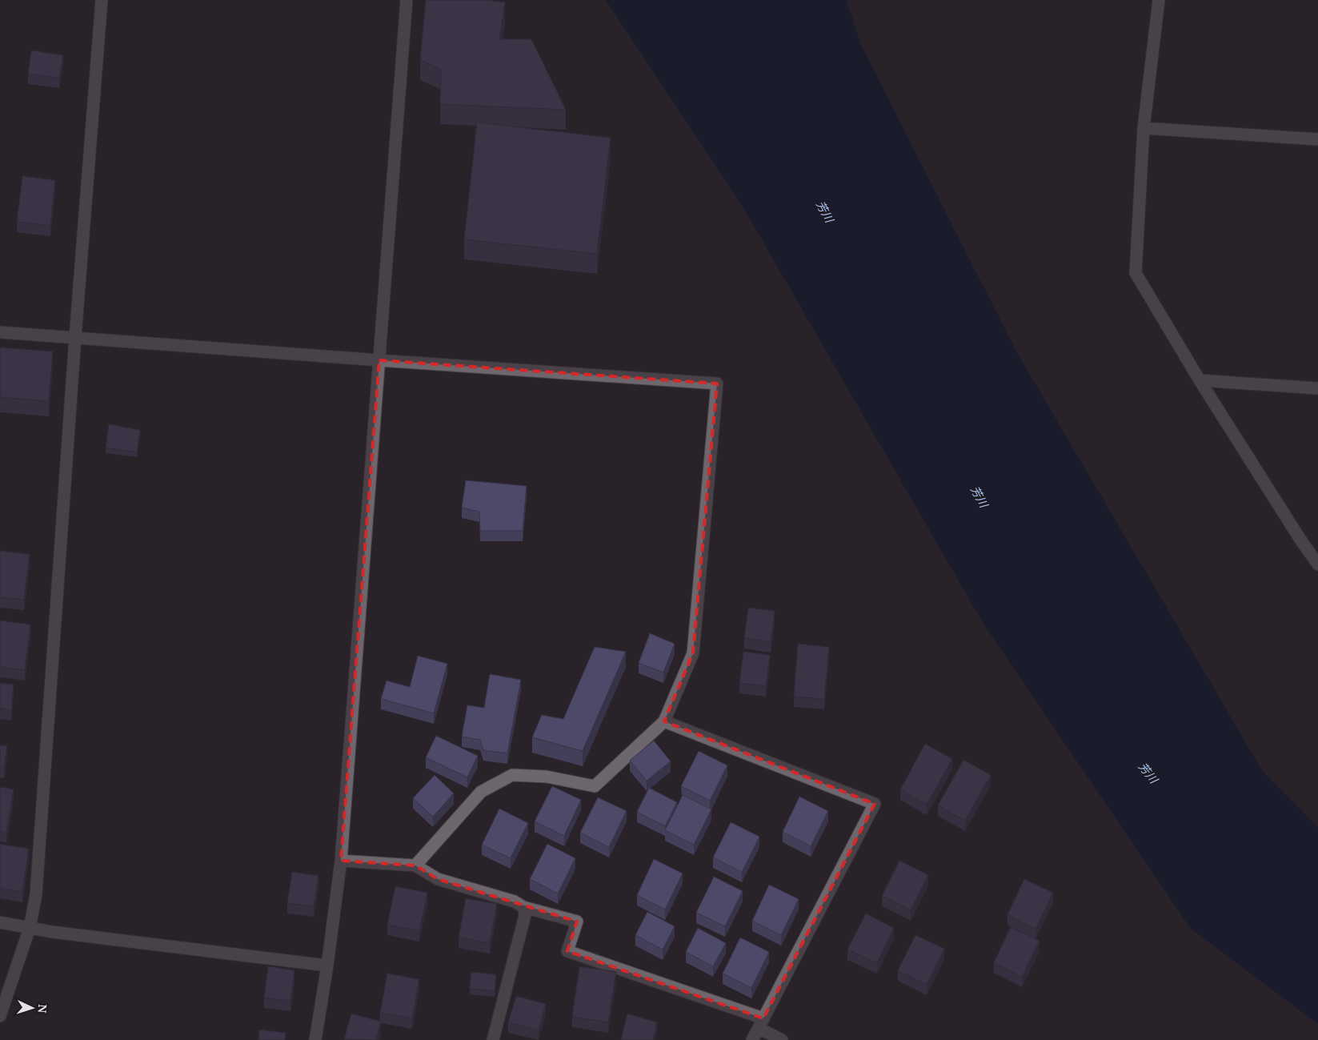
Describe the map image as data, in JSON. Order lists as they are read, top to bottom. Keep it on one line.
{"water":["芳川"],"north":"right"}
